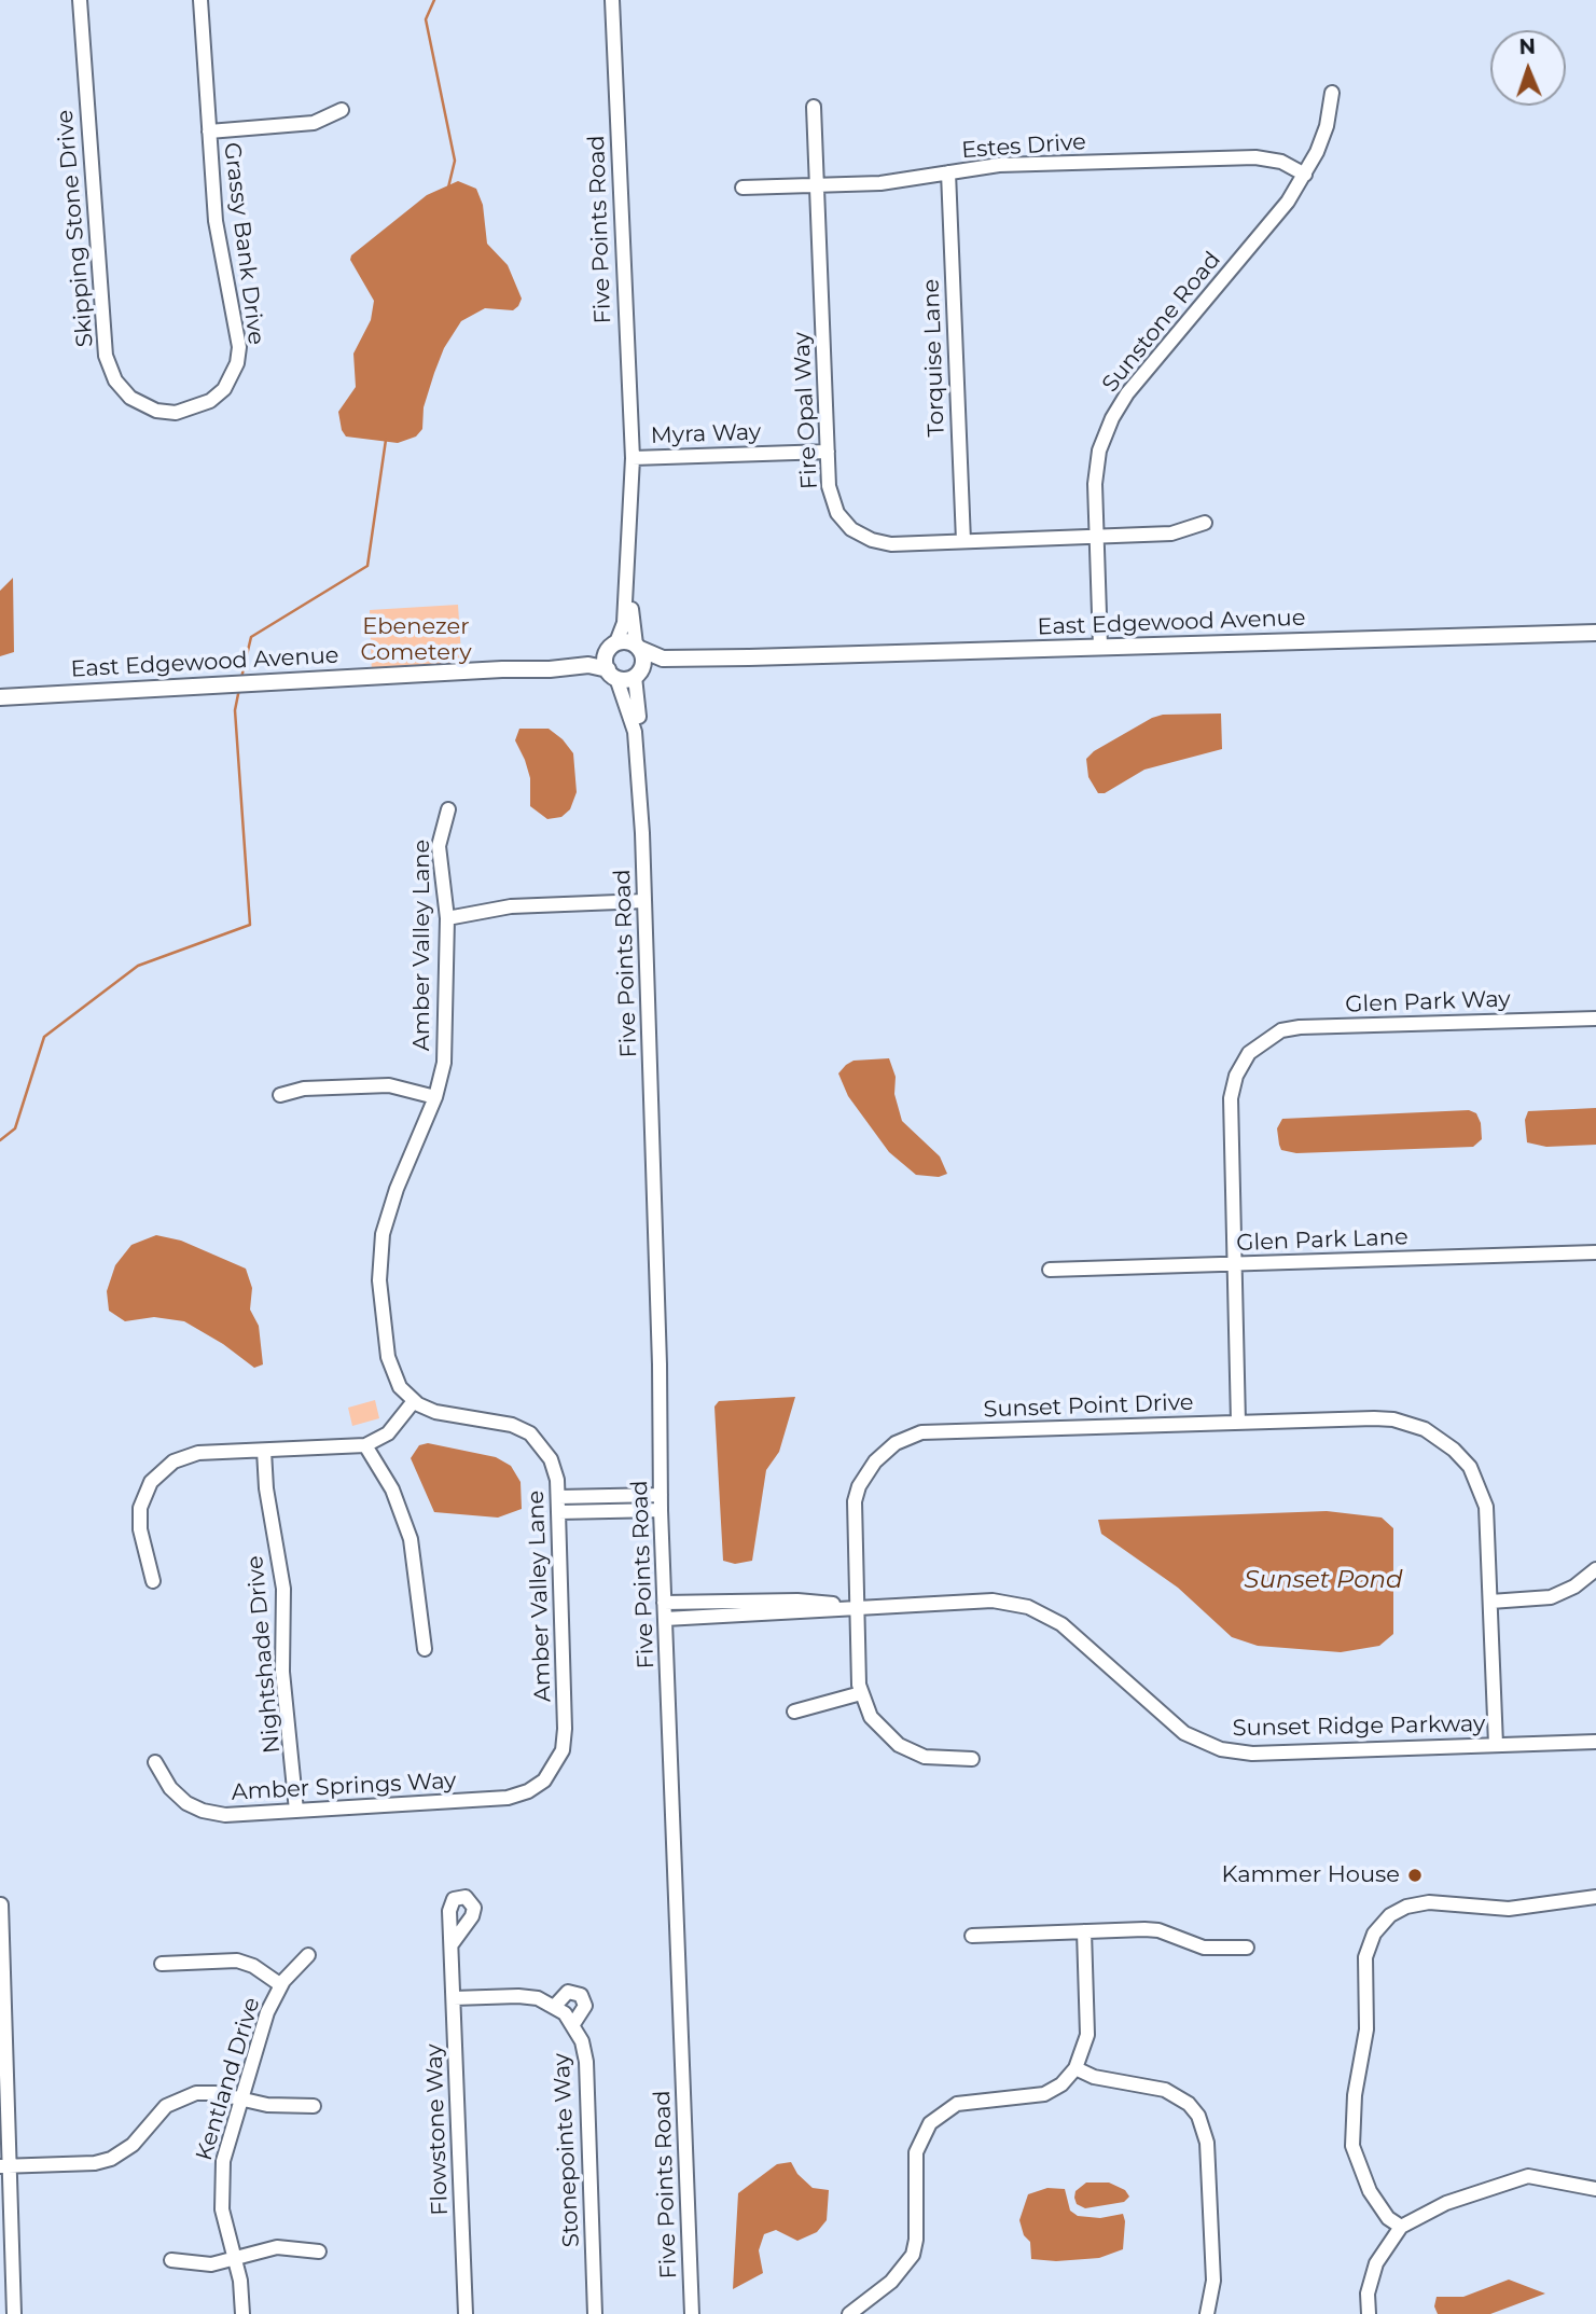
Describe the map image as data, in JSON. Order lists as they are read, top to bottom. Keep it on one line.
{"streets":{"main road":["East Edgewood Avenue"],"street":["Estes Drive","Skipping Stone Drive","Five Points Road","Grassy Bank Drive","Sunstone Road","Torquise Lane","Fire Opal Way","Myra Way","Amber Valley Lane","Glen Park Way","Glen Park Lane","Sunset Point Drive","Nightshade Drive","Sunset Ridge Parkway","Amber Springs Way","Kentland Drive","Flowstone Way","Stonepointe Way"]},"crossings":[["Estes Drive","Sunstone Road"],["Estes Drive","Torquise Lane"],["Estes Drive","Fire Opal Way"],["Skipping Stone Drive","Grassy Bank Drive"],["Five Points Road","Myra Way"],["Five Points Road","Sunset Ridge Parkway"],["Sunstone Road","Fire Opal Way"],["Sunstone Road","East Edgewood Avenue"],["Torquise Lane","Fire Opal Way"],["Fire Opal Way","Myra Way"],["Amber Valley Lane","Amber Springs Way"],["Glen Park Way","Glen Park Lane"],["Sunset Point Drive","Sunset Ridge Parkway"],["Nightshade Drive","Amber Springs Way"]],"water":["Sunset Pond"],"parks":["Ebenezer Cometery"],"places":["Kammer House"],"north":"top"}
